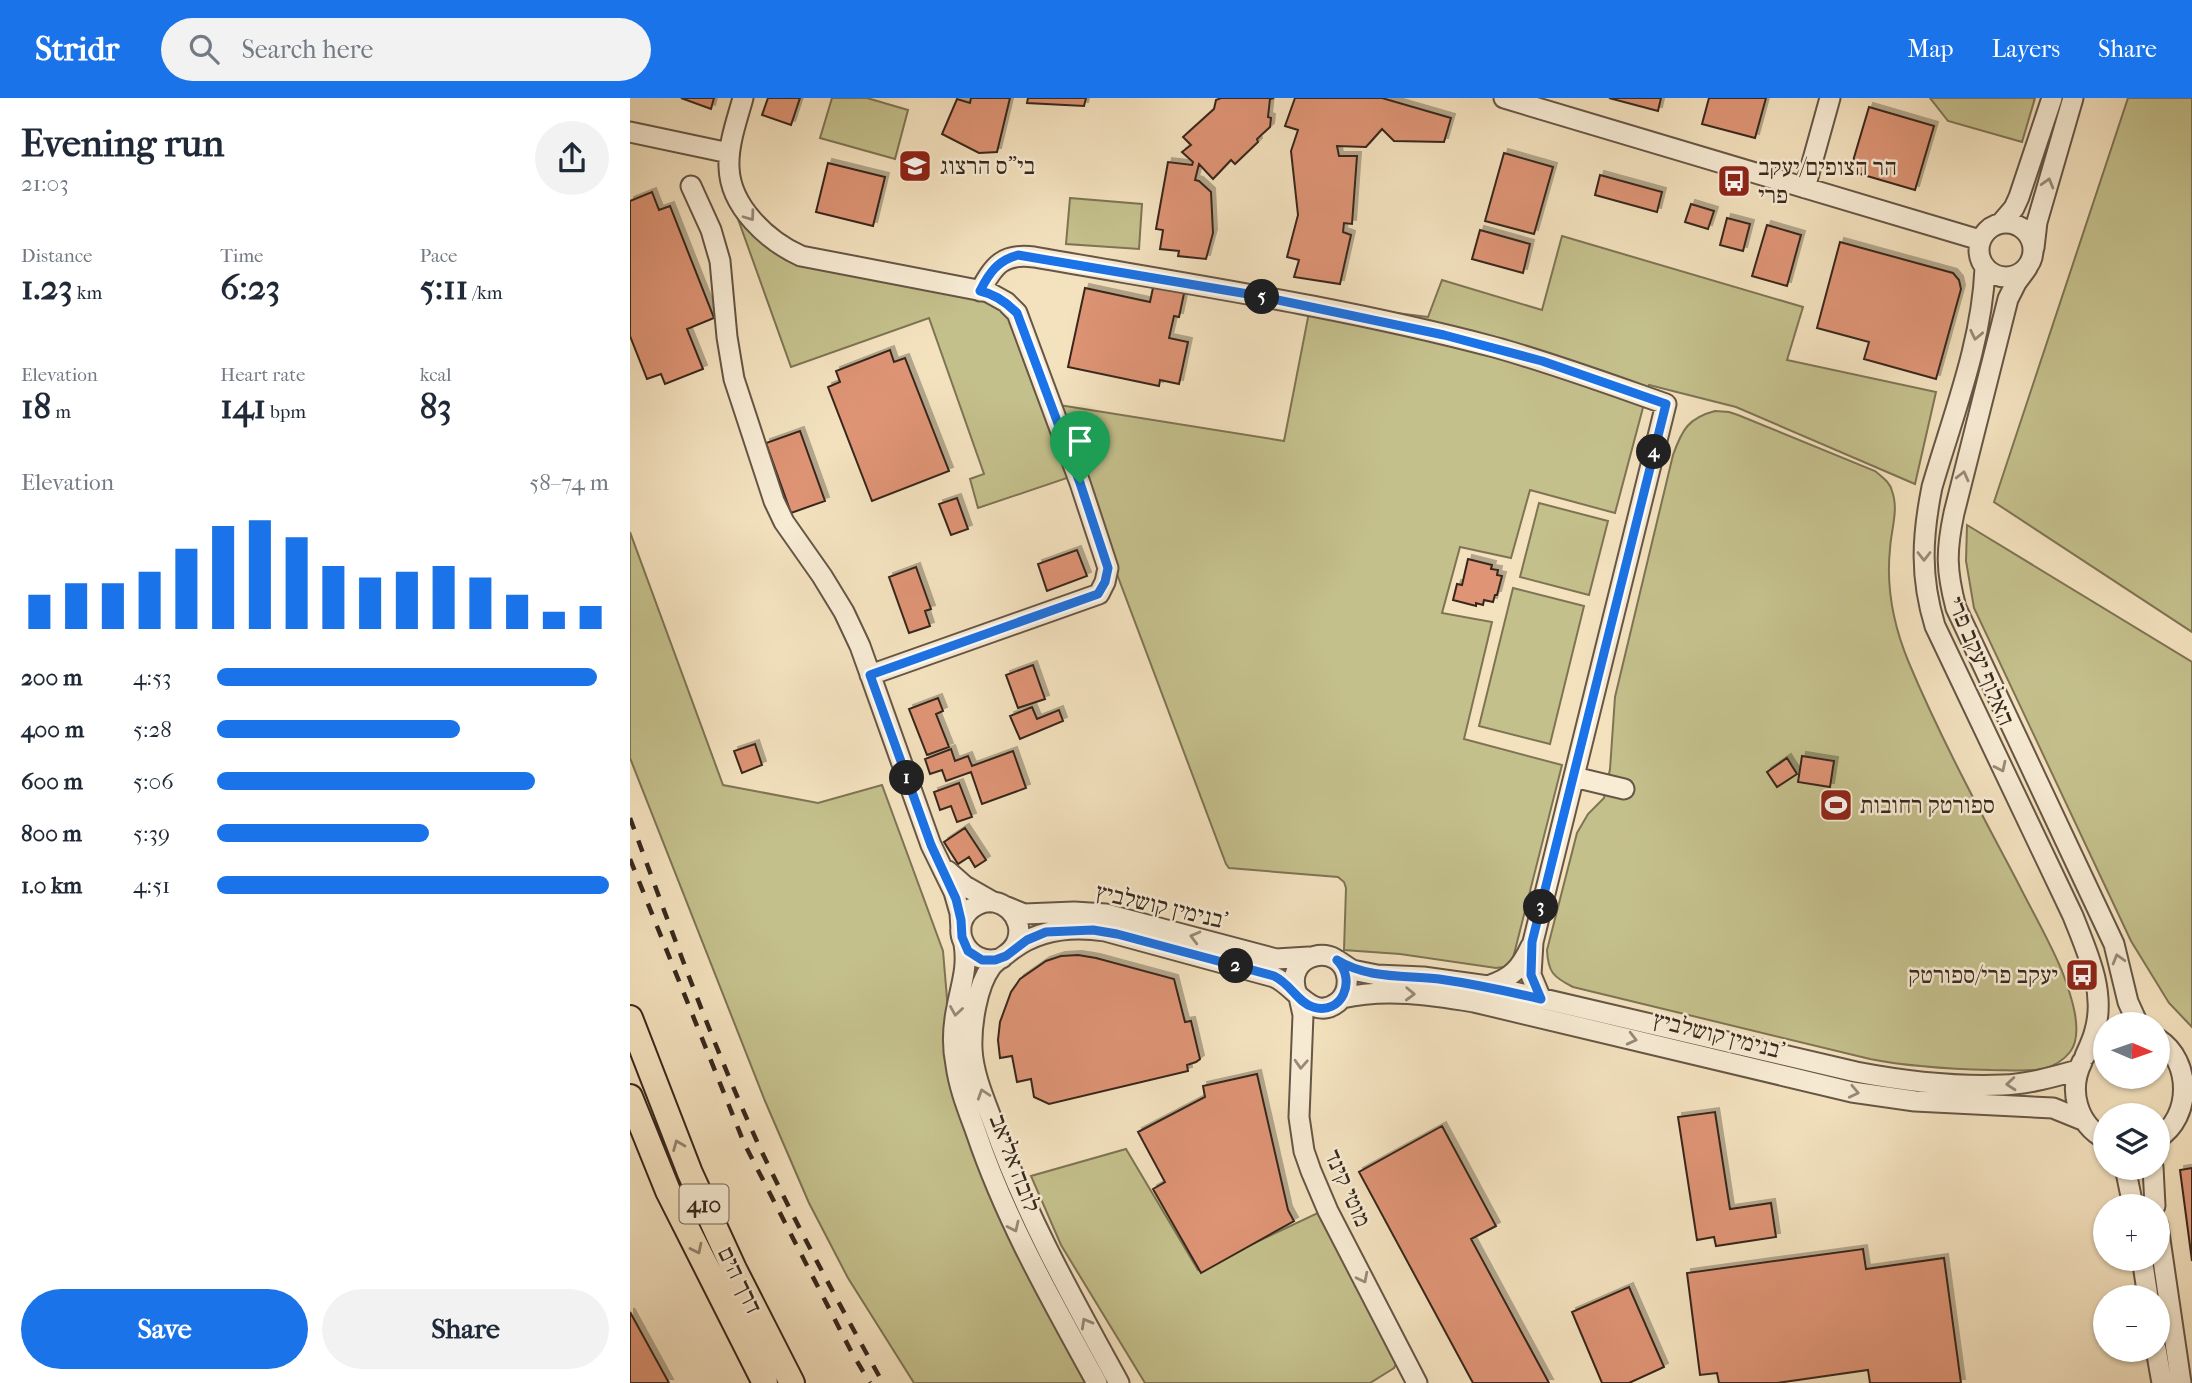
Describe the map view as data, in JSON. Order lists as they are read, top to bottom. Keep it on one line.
{"streets":{"main road":["410","דרך הים"],"street":["האלוף יעקב פרי","בנימין קושלביץ'","לובה אליאב","מוטי קינד"]},"crossings":[["האלוף יעקב פרי","בנימין קושלביץ'"],["בנימין קושלביץ'","לובה אליאב"],["בנימין קושלביץ'","מוטי קינד"]],"one_way":["מוטי קינד"],"places":{"school or university":["בי\"ס הרצוג"],"bus stop":["הר הצופים/יעקב פרי","יעקב פרי/ספורטק"],"sports":["ספורטק רחובות"]},"north":"right","page":{"header":"Stridr","search":"Search here","nav":["Map","Layers","Share"],"heading":["Evening run","21:03"],"stats":[["Distance","1.23 km"],["Time","6:23"],["Pace","5:11 /km"],["Elevation","18 m"],["Heart rate","141 bpm"],["kcal","83"]],"pins":["5","4","1","3","2"],"chart":["Elevation","58–74 m"],"list":[{"name":"200 m","note":"4:53"},{"name":"400 m","note":"5:28"},{"name":"600 m","note":"5:06"},{"name":"800 m","note":"5:39"},{"name":"1.0 km","note":"4:51"}],"map_buttons":["+","−"],"buttons":["Save","Share"]}}
